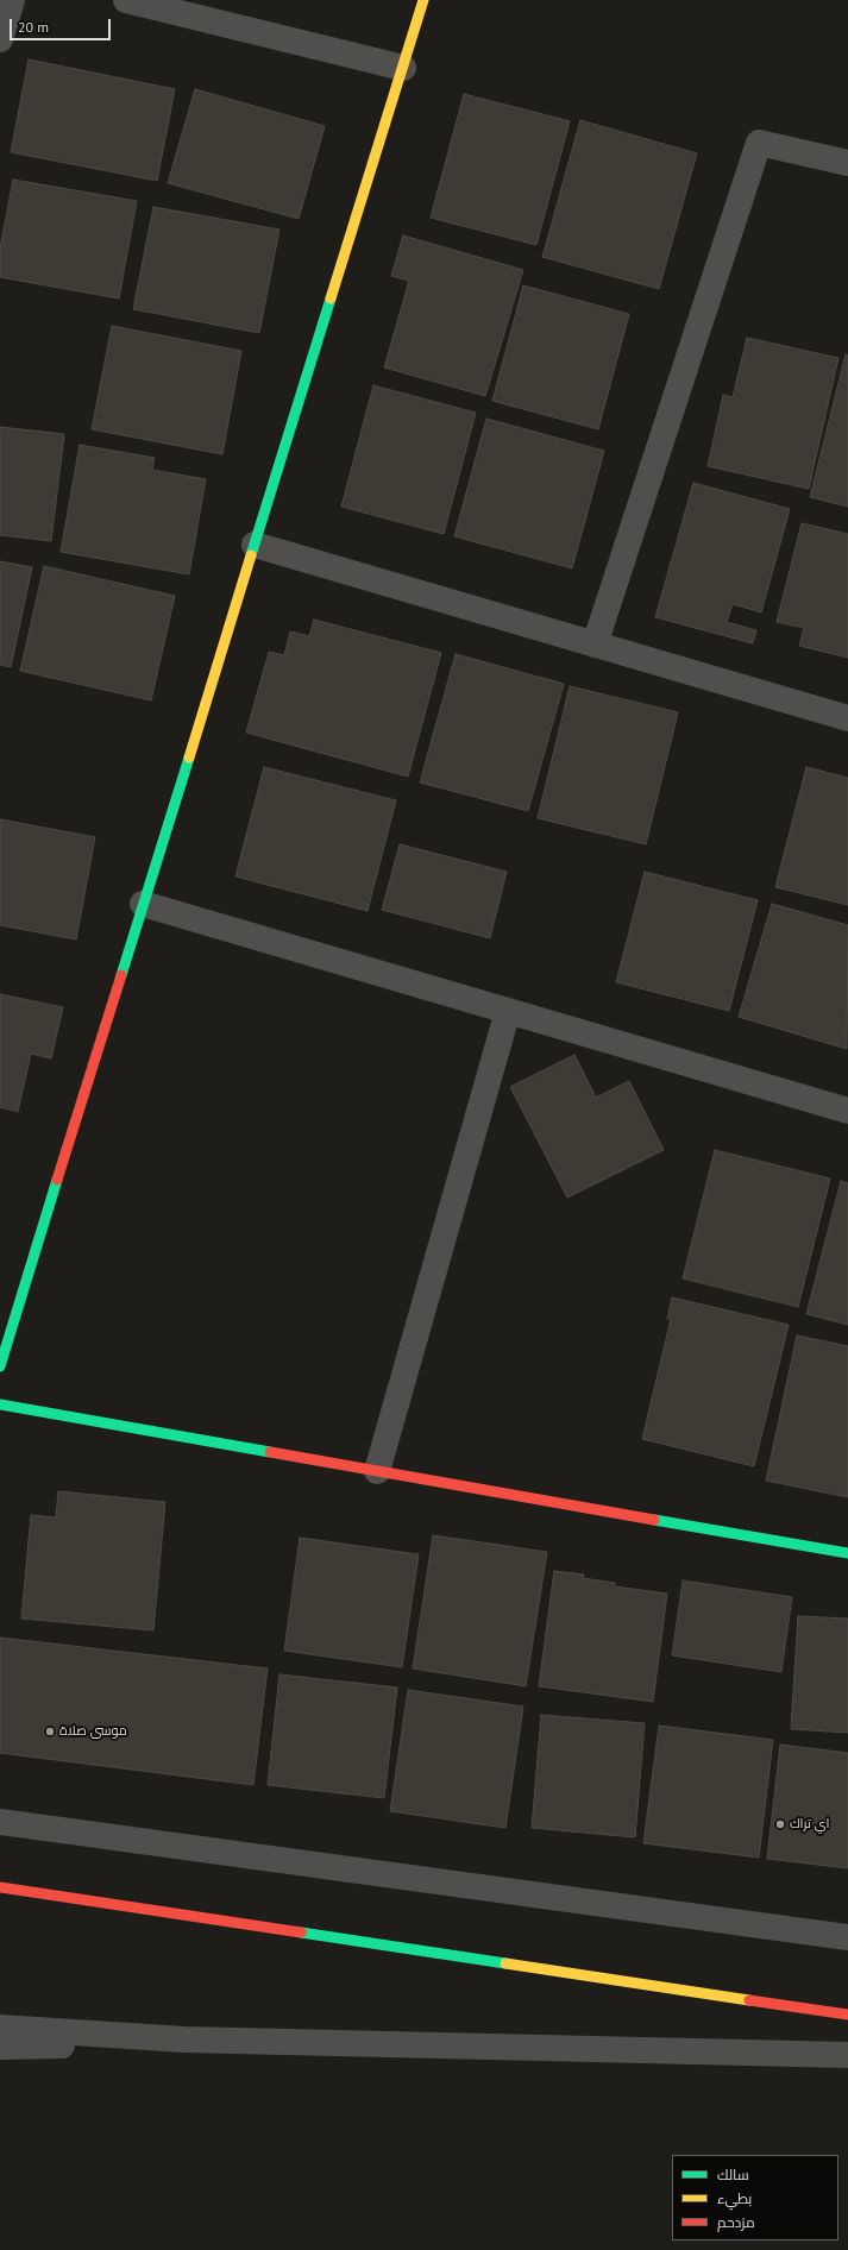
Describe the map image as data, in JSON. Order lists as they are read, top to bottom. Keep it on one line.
{"places":["موسى صلاة","اي تراك"],"legend":["سالك","بطيء","مزدحم"],"scale_bar":"20 m"}
